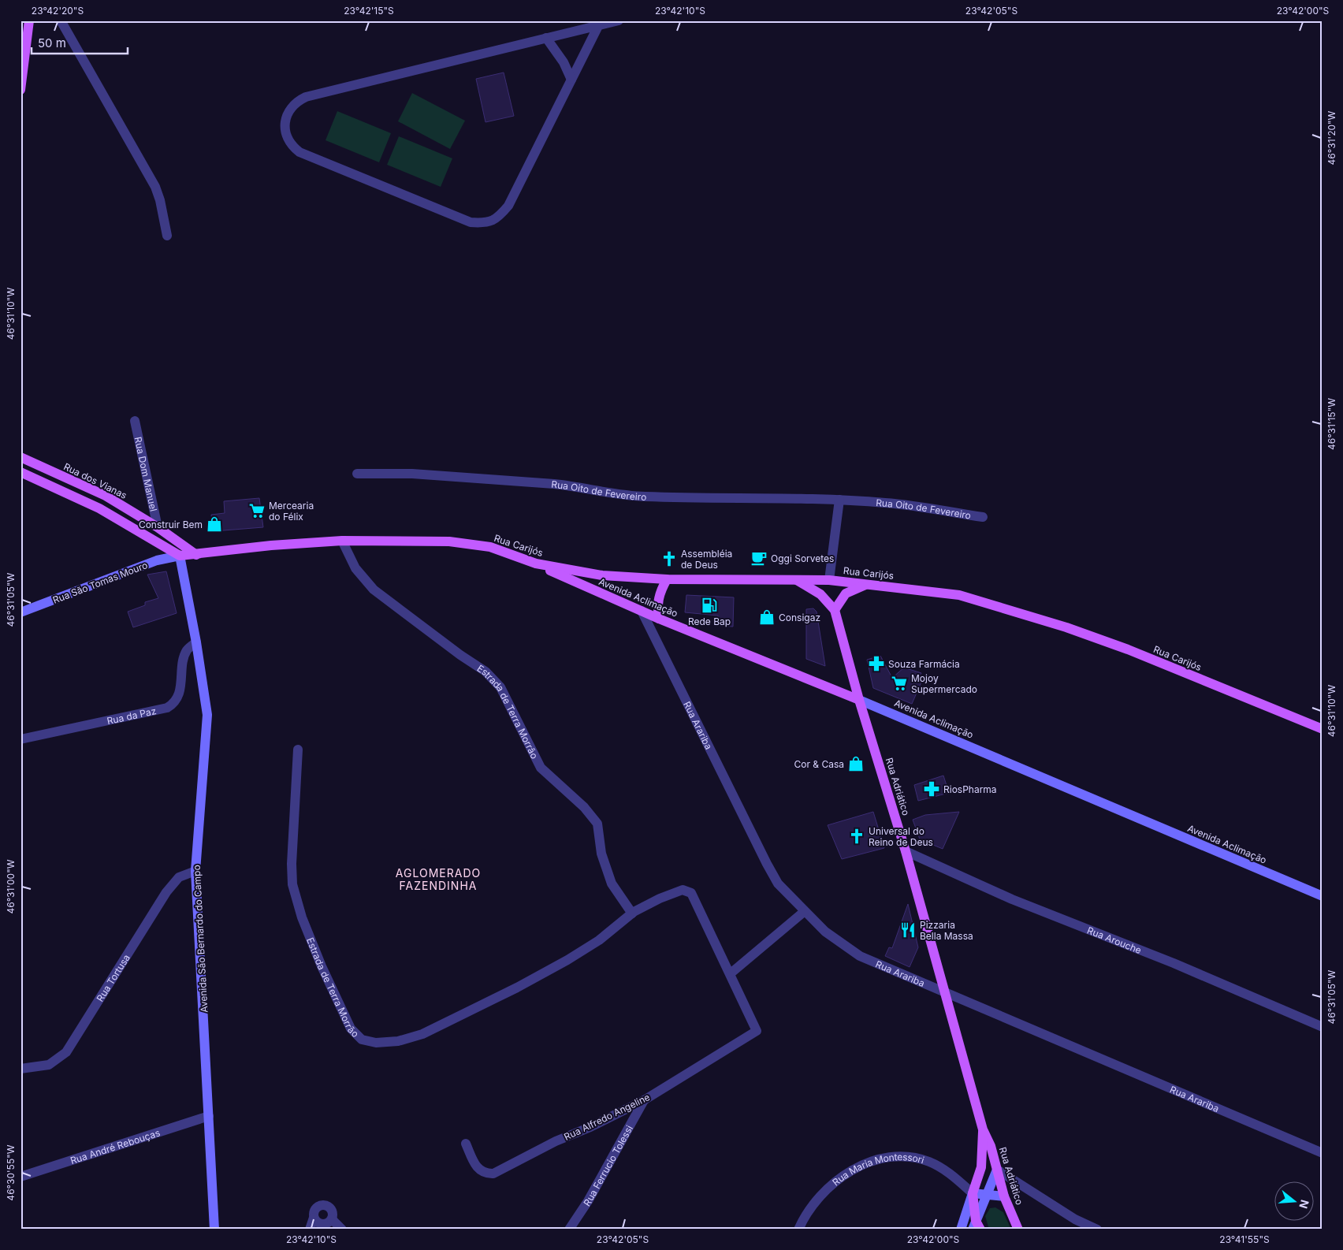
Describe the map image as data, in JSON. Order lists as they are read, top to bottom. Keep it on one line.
{"streets":{"main road":["Rua dos Vianas","Rua Carijós","Avenida Aclimação","Rua Adriático"],"street":["Rua Dom Manuel","Rua Oito de Fevereiro","Rua São Tomas Mouro","Estrada de Terra Morrão","Rua da Paz","Rua Arariba","Avenida São Bernardo do Campo","Rua Arouche","Rua Tortusa","Rua Alfredo Angeline","Rua André Rebouças","Rua Ferrucio Tolessi","Rua Maria Montessori"]},"crossings":[["Rua Dom Manuel","Rua dos Vianas"],["Rua dos Vianas","Rua Carijós"],["Rua Carijós","Rua São Tomas Mouro"],["Rua Carijós","Avenida Aclimação"],["Rua Carijós","Estrada de Terra Morrão"],["Rua Carijós","Rua Adriático"],["Rua Carijós","Avenida São Bernardo do Campo"],["Rua São Tomas Mouro","Avenida São Bernardo do Campo"],["Avenida Aclimação","Rua Arariba"],["Avenida Aclimação","Rua Adriático"],["Estrada de Terra Morrão","Rua Alfredo Angeline"],["Rua da Paz","Avenida São Bernardo do Campo"],["Rua Arariba","Rua Adriático"],["Rua Adriático","Rua Arouche"],["Rua Adriático","Rua Maria Montessori"],["Avenida São Bernardo do Campo","Rua Tortusa"],["Avenida São Bernardo do Campo","Rua André Rebouças"],["Rua Alfredo Angeline","Rua Ferrucio Tolessi"]],"districts":["AGLOMERADO FAZENDINHA"],"places":{"supermarket":["Mercearia do Félix","Mojoy Supermercado"],"shop":["Construir Bem","Consigaz","Cor & Casa"],"cafe":["Oggi Sorvetes"],"church":["Assembléia de Deus","Universal do Reino de Deus"],"fuel station":["Rede Bap"],"pharmacy":["Souza Farmácia","RiosPharma"],"restaurant":["Pizzaria Bella Massa"]},"scale_bar":"50 m","north":"right","coordinates":["23°42'20\"S","23°42'15\"S","23°42'10\"S","23°42'05\"S","23°42'00\"S","46°31'20\"W","46°31'10\"W","46°31'15\"W","46°31'05\"W","46°31'00\"W","46°30'55\"W","23°41'55\"S"]}
